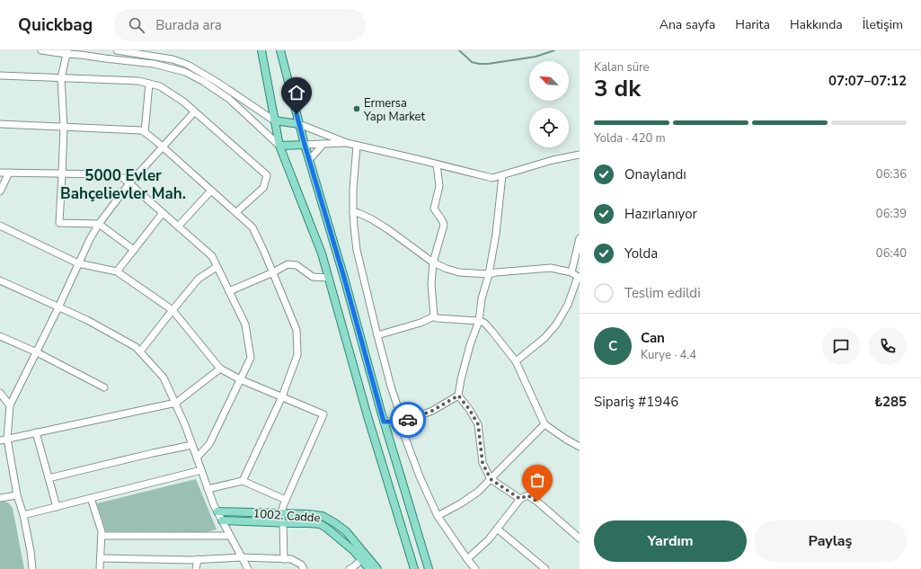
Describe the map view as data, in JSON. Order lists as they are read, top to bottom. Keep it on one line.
{"streets":{"main road":["1002. Cadde"]},"districts":["5000 Evler Bahçelievler Mah."],"places":["Ermersa Yapı Market"],"north":"top left","page":{"header":"Quickbag","search":"Burada ara","nav":["Ana sayfa","Harita","Hakkında","İletişim"],"heading":["3 dk","Kalan süre","07:07–07:12"],"panel":["Can","Kurye · 4.4","Sipariş #1946","₺285"],"bar":"Yolda · 420 m","list":[["Onaylandı","06:36"],["Hazırlanıyor","06:39"],["Yolda","06:40"],"Teslim edildi"],"round":"C","buttons":["Yardım","Paylaş"]}}
